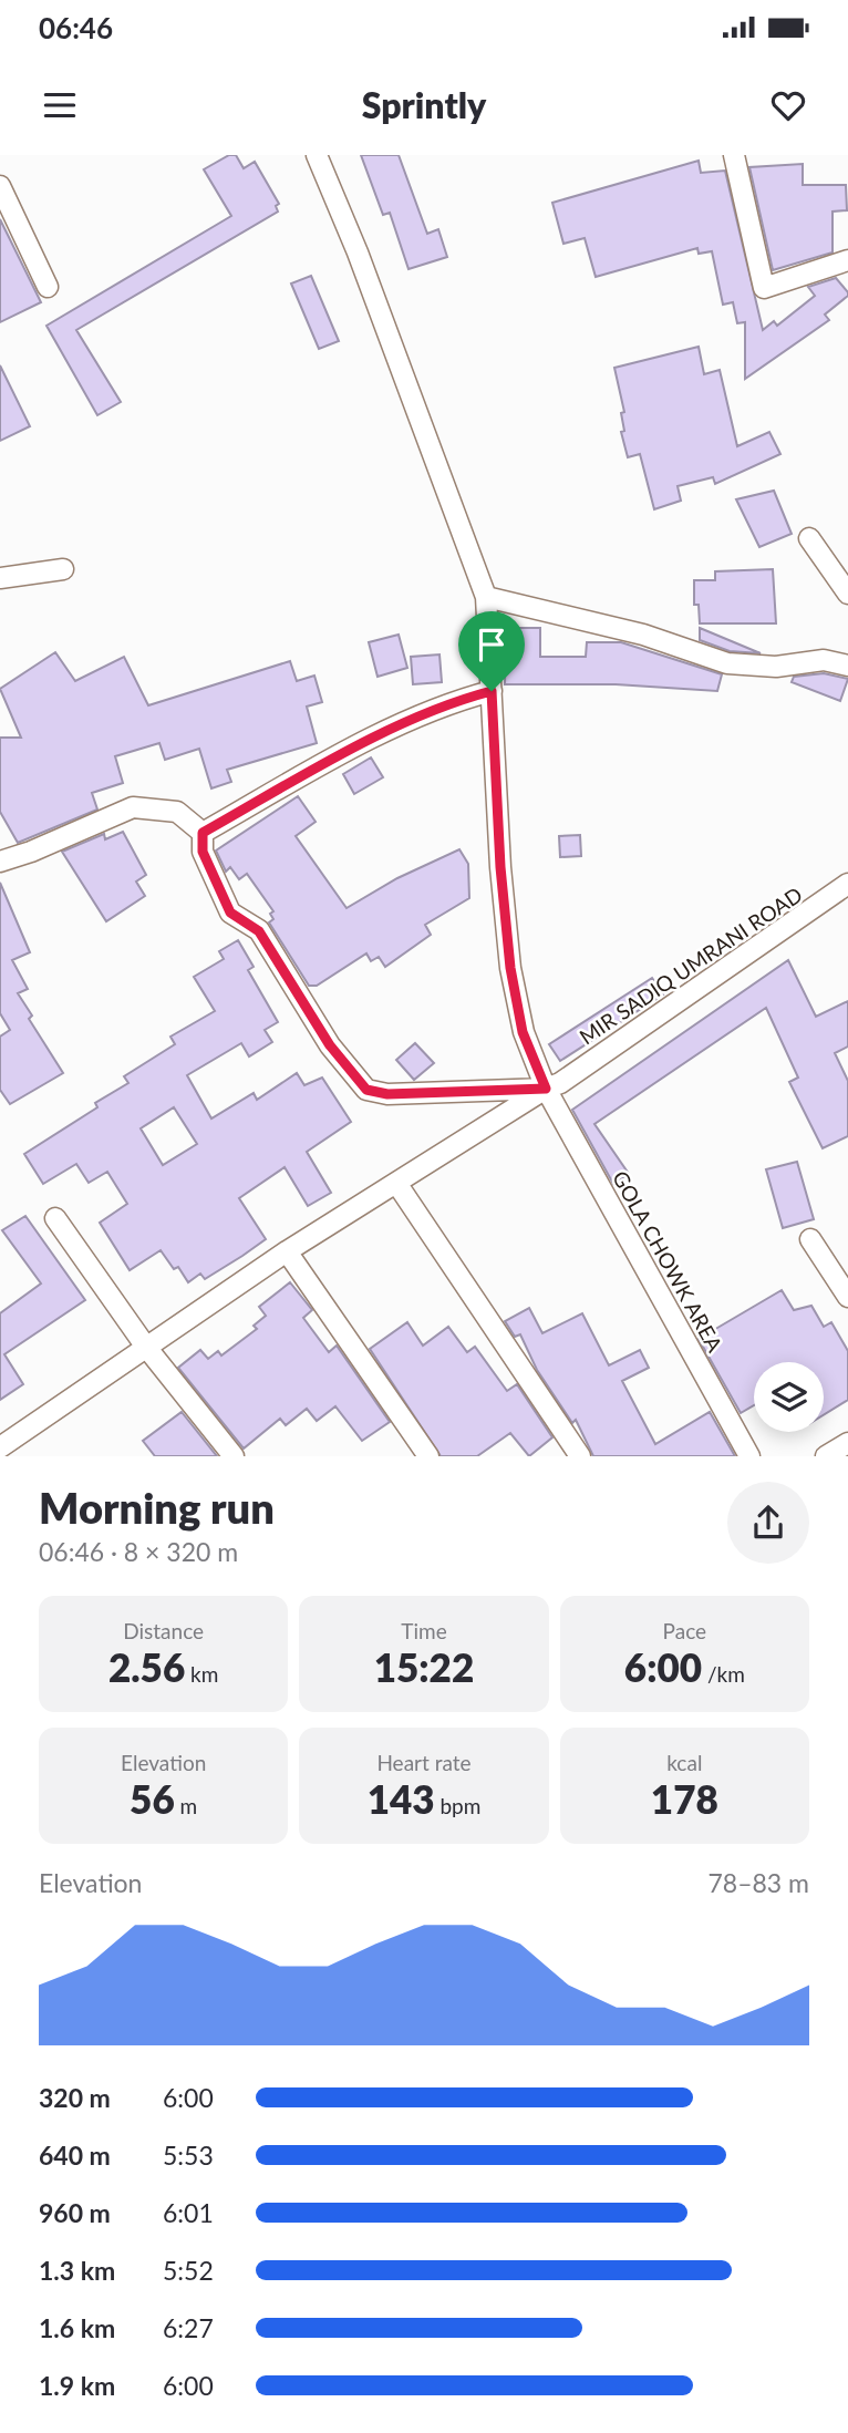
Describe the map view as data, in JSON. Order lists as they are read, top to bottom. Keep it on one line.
{"streets":{"street":["MIR SADIQ UMRANI ROAD","GOLA CHOWK AREA"]},"crossings":[["MIR SADIQ UMRANI ROAD","GOLA CHOWK AREA"]],"page":{"status":"06:46","header":"Sprintly","heading":["Morning run","06:46 · 8 × 320 m"],"stats":[["Distance","2.56 km"],["Time","15:22"],["Pace","6:00 /km"],["Elevation","56 m"],["Heart rate","143 bpm"],["kcal","178"]],"chart":["Elevation","78–83 m"],"list":[{"name":"320 m","note":"6:00"},{"name":"640 m","note":"5:53"},{"name":"960 m","note":"6:01"},{"name":"1.3 km","note":"5:52"},{"name":"1.6 km","note":"6:27"},{"name":"1.9 km","note":"6:00"}]}}
